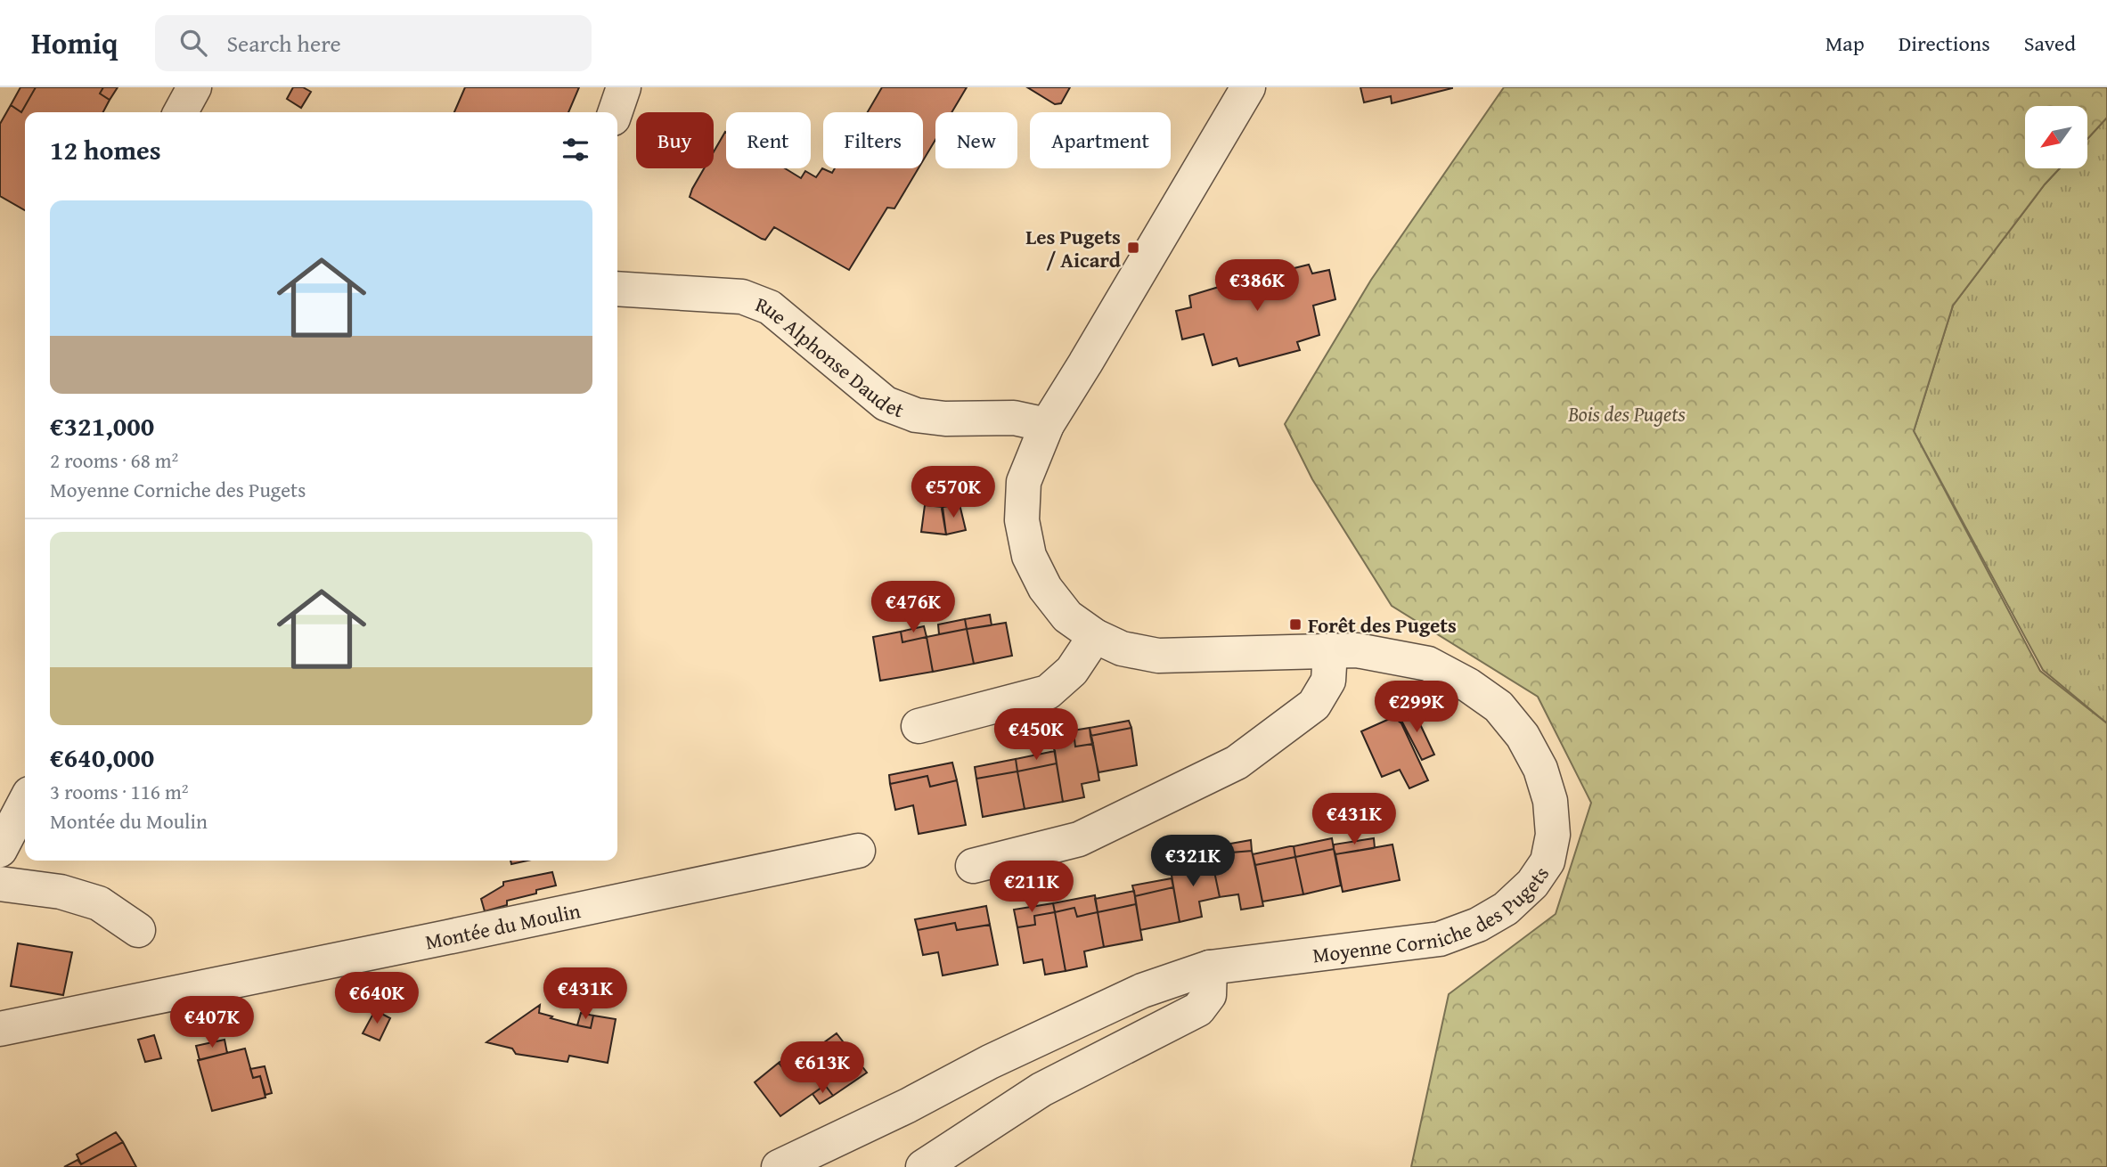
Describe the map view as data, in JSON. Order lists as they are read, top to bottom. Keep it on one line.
{"streets":{"street":["Rue Alphonse Daudet","Moyenne Corniche des Pugets","Montée du Moulin"]},"crossings":[["Rue Alphonse Daudet","Moyenne Corniche des Pugets"]],"parks":["Bois des Pugets"],"places":{"transit":["Les Pugets / Aicard","Forêt des Pugets"]},"north":"bottom left","page":{"header":"Homiq","search":"Search here","nav":["Map","Directions","Saved"],"chip":["Buy","Rent","Filters","New","Apartment"],"heading":"12 homes","list":[{"name":"€321,000","note":"2 rooms · 68 m² · Moyenne Corniche des Pugets"},{"name":"€640,000","note":"3 rooms · 116 m² · Montée du Moulin"}],"price":["€386K","€570K","€476K","€299K","€450K","€431K","€321K","€211K","€431K","€640K","€407K","€613K"]}}
